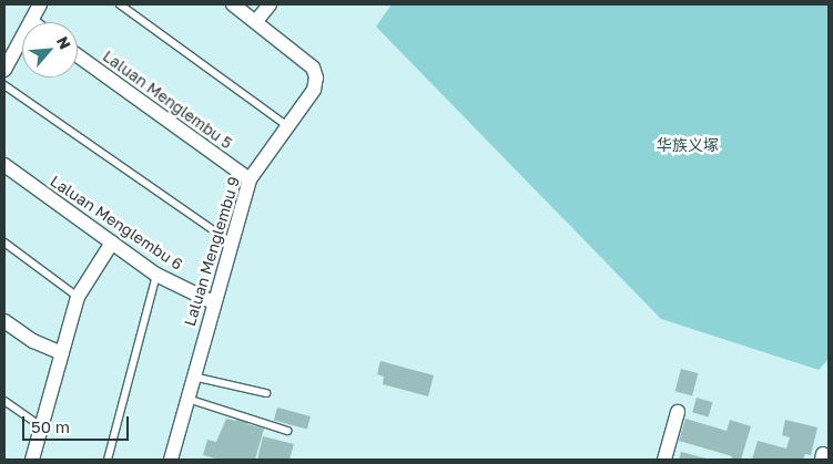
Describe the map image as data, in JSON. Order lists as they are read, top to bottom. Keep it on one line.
{"streets":{"street":["Laluan Menglembu 5","Laluan Menglembu 6","Laluan Menglembu 9"]},"crossings":[["Laluan Menglembu 5","Laluan Menglembu 9"],["Laluan Menglembu 6","Laluan Menglembu 9"]],"parks":["华族义塚"],"scale_bar":"50 m","north":"top right"}
